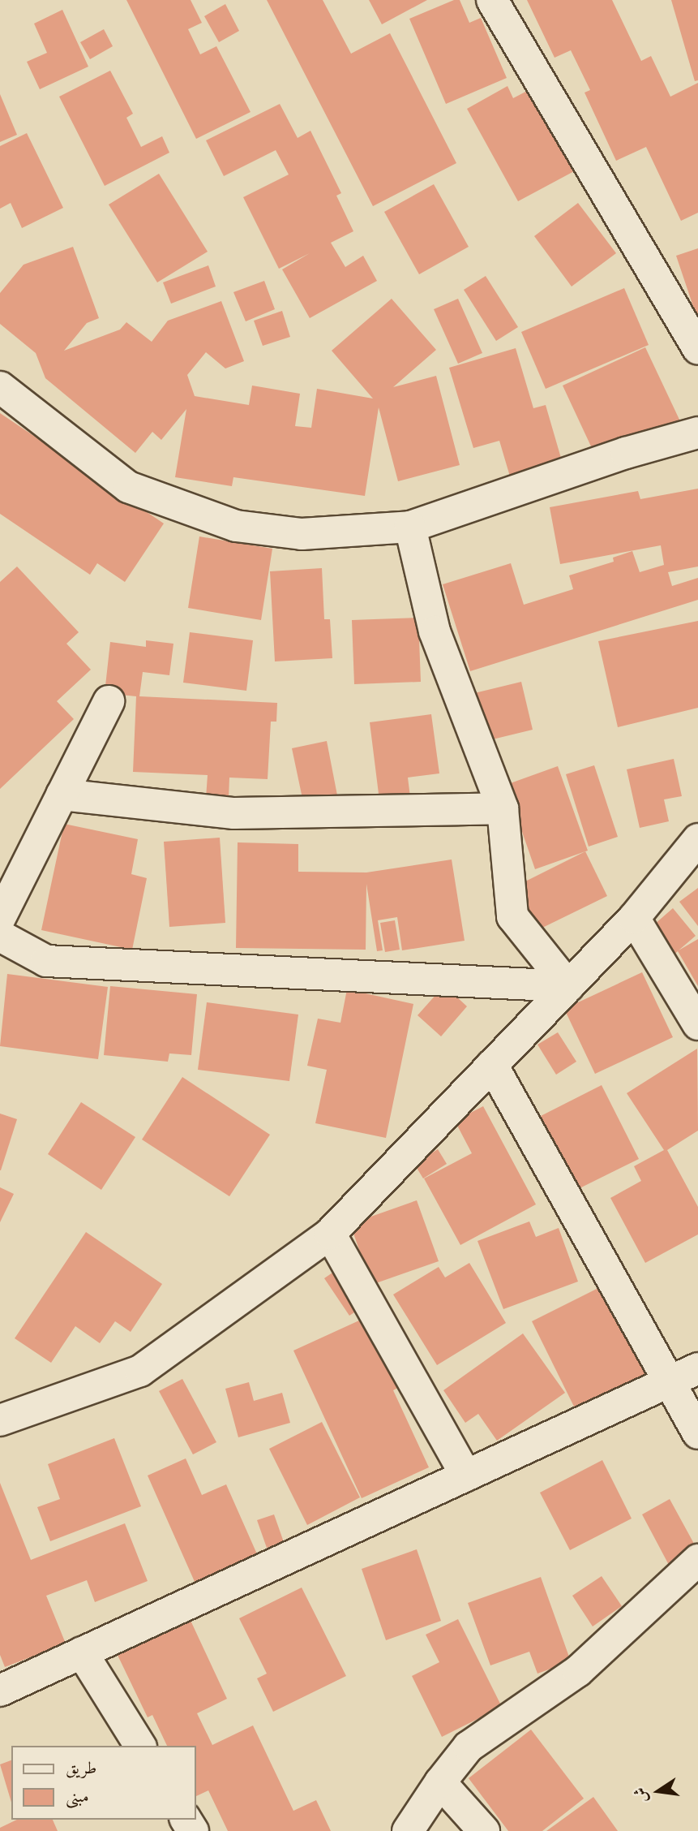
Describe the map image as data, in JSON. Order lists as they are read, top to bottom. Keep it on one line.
{"legend":["طريق","مبنى"],"north":"left"}
